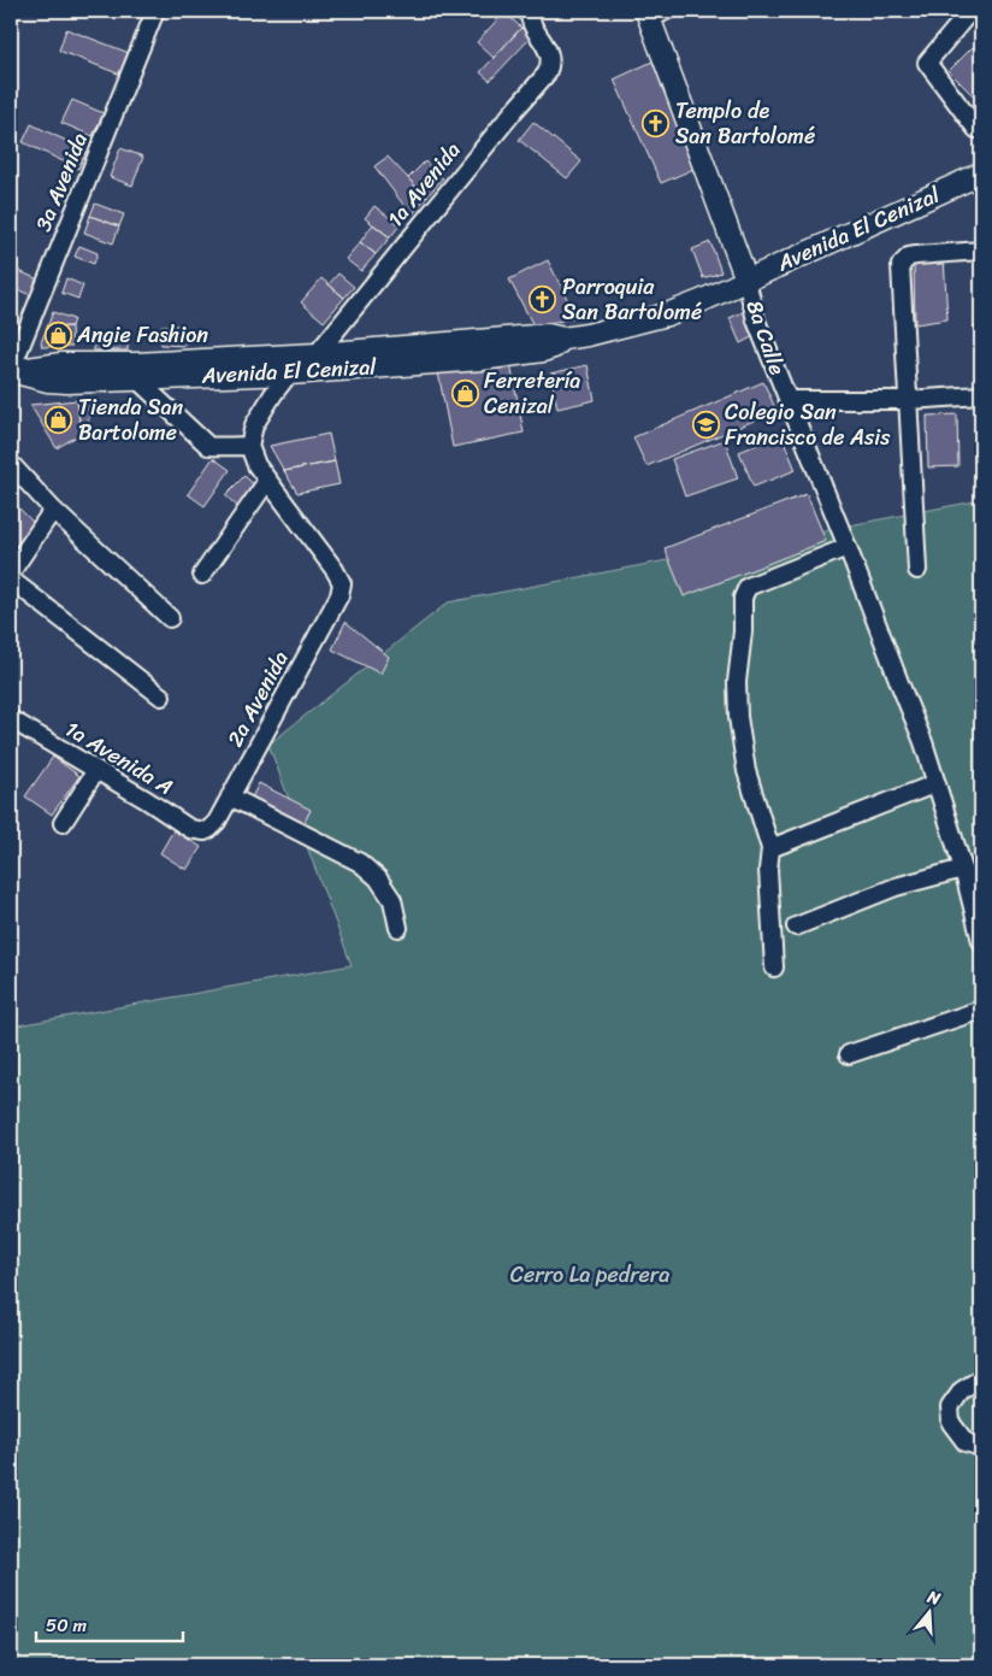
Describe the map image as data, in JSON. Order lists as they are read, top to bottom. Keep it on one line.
{"streets":{"street":["3a Avenida","1a Avenida","Avenida El Cenizal","8a Calle","2a Avenida","1a Avenida A"]},"crossings":[["3a Avenida","Avenida El Cenizal"],["1a Avenida","Avenida El Cenizal"],["Avenida El Cenizal","8a Calle"],["2a Avenida","1a Avenida A"]],"parks":["Cerro La pedrera"],"places":{"church":["Templo de San Bartolomé","Parroquia San Bartolomé"],"shop":["Angie Fashion","Ferretería Cenizal","Tienda San Bartolome"],"school or university":["Colegio San Francisco de Asis"]},"scale_bar":"50 m","north":"top"}
